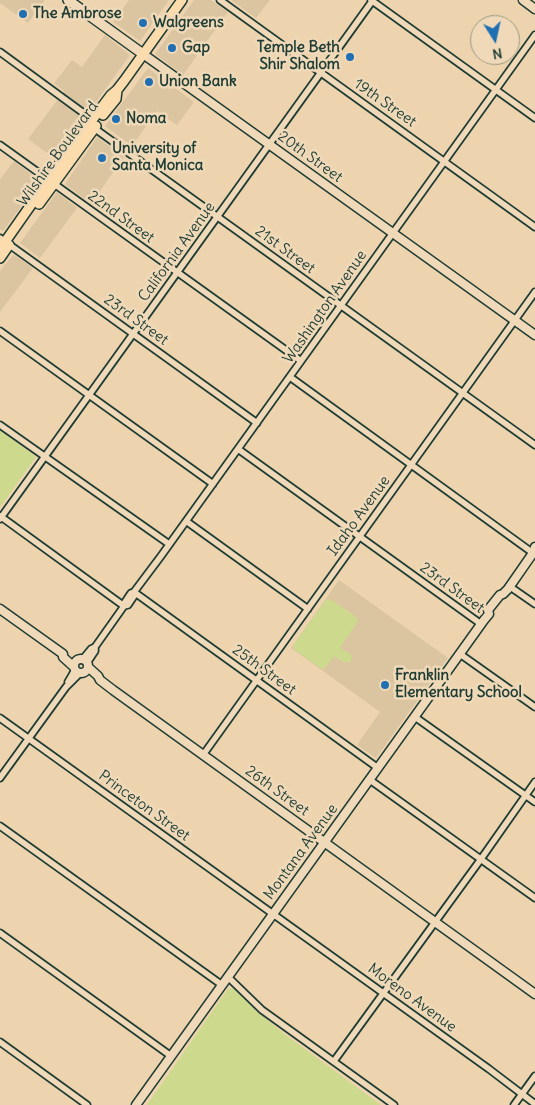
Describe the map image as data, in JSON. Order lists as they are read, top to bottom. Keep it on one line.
{"streets":{"main road":["Wilshire Boulevard","20th Street"],"street":["19th Street","22nd Street","21st Street","California Avenue","Washington Avenue","23rd Street","Idaho Avenue","25th Street","26th Street","Princeton Street","Montana Avenue","Moreno Avenue"]},"crossings":[["19th Street","California Avenue"],["19th Street","Washington Avenue"],["Wilshire Boulevard","20th Street"],["Wilshire Boulevard","22nd Street"],["Wilshire Boulevard","21st Street"],["Wilshire Boulevard","23rd Street"],["20th Street","California Avenue"],["20th Street","Washington Avenue"],["20th Street","Idaho Avenue"],["22nd Street","California Avenue"],["22nd Street","Washington Avenue"],["21st Street","California Avenue"],["21st Street","Washington Avenue"],["21st Street","Idaho Avenue"],["California Avenue","23rd Street"],["Washington Avenue","23rd Street"],["Washington Avenue","25th Street"],["Washington Avenue","26th Street"],["Washington Avenue","Princeton Street"],["23rd Street","Idaho Avenue"],["23rd Street","Montana Avenue"],["Idaho Avenue","25th Street"],["Idaho Avenue","26th Street"],["25th Street","Montana Avenue"],["26th Street","Montana Avenue"],["Princeton Street","Montana Avenue"],["Princeton Street","Moreno Avenue"],["Montana Avenue","Moreno Avenue"]],"places":["The Ambrose","Walgreens","Gap","Temple Beth Shir Shalom","Union Bank","Noma","University of Santa Monica","Franklin Elementary School"],"north":"bottom"}
